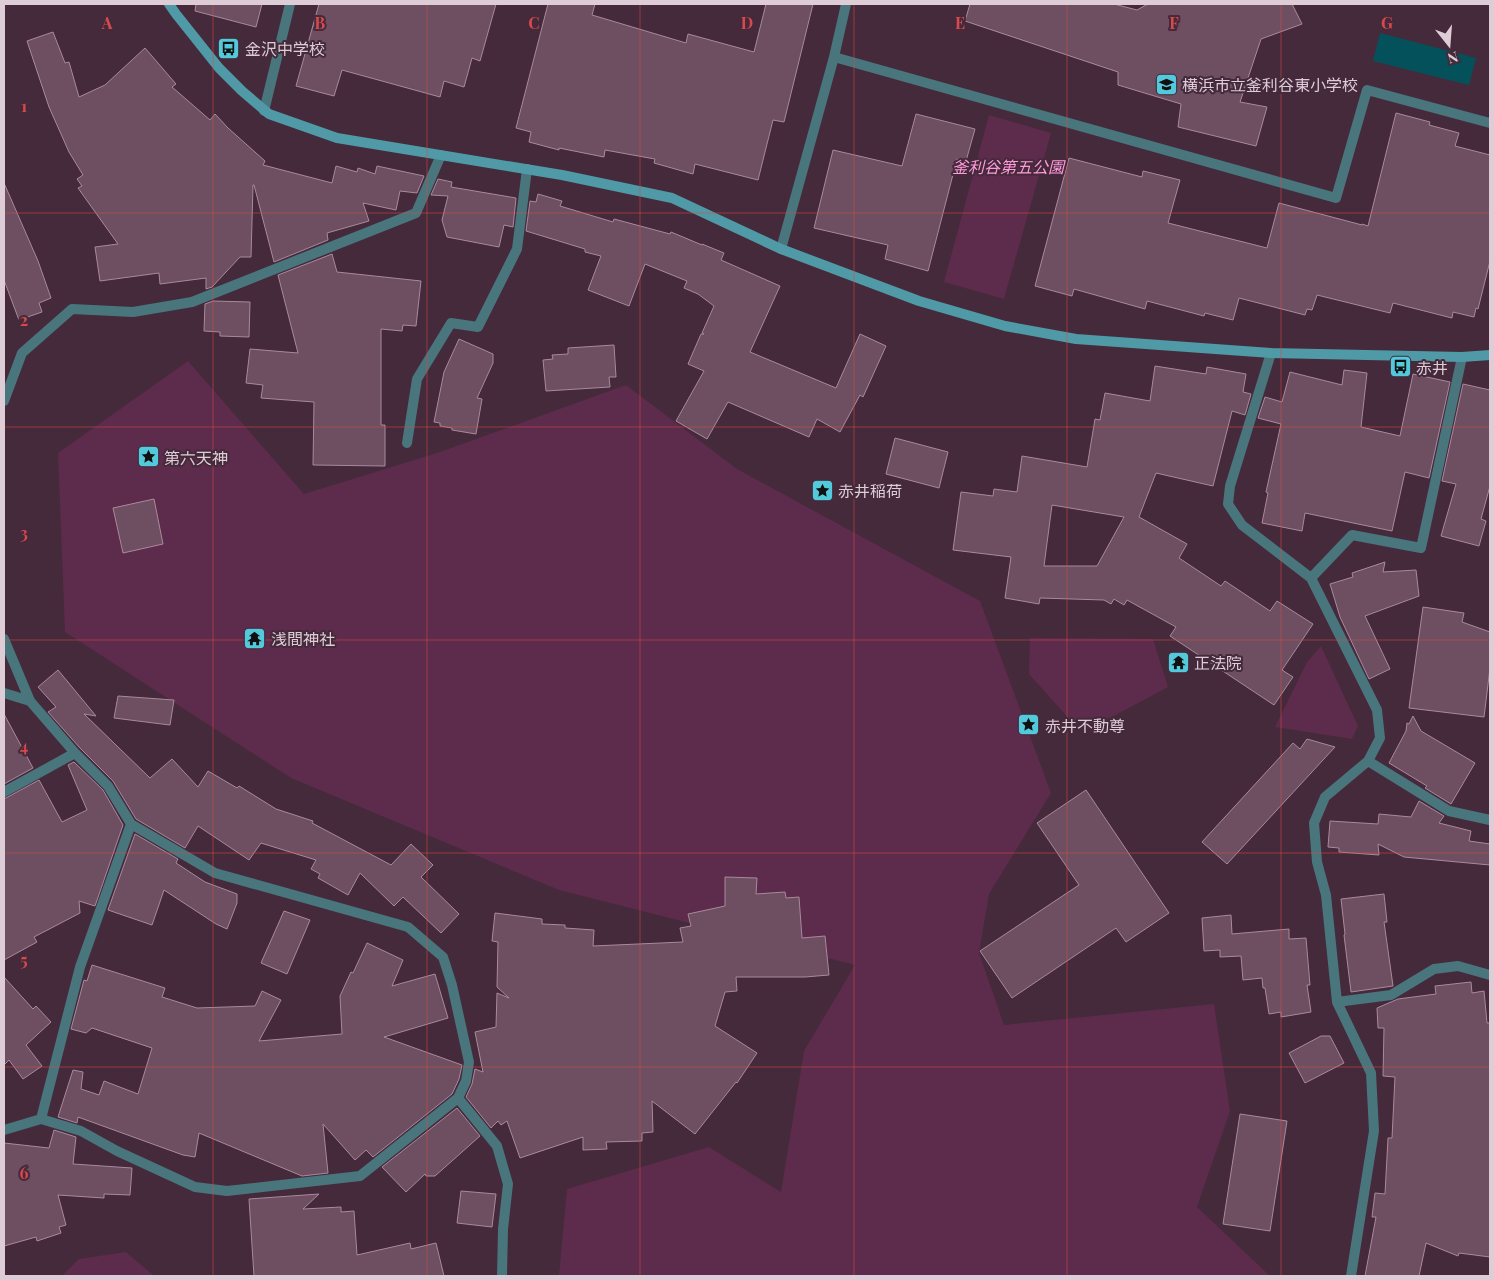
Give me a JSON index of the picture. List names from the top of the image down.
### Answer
{
  "parks": ["釜利谷第五公園"],
  "places": {
    "bus stop": ["金沢中学校", "赤井"],
    "school or university": ["横浜市立釜利谷東小学校"],
    "place": ["第六天神", "赤井稲荷", "赤井不動尊"],
    "temple": ["浅間神社", "正法院"]
  },
  "north": "bottom",
  "grid": {
    "columns": [
      "A",
      "B",
      "C",
      "D",
      "E",
      "F",
      "G"
    ],
    "rows": [
      "1",
      "2",
      "3",
      "4",
      "5",
      "6"
    ]
  }
}
